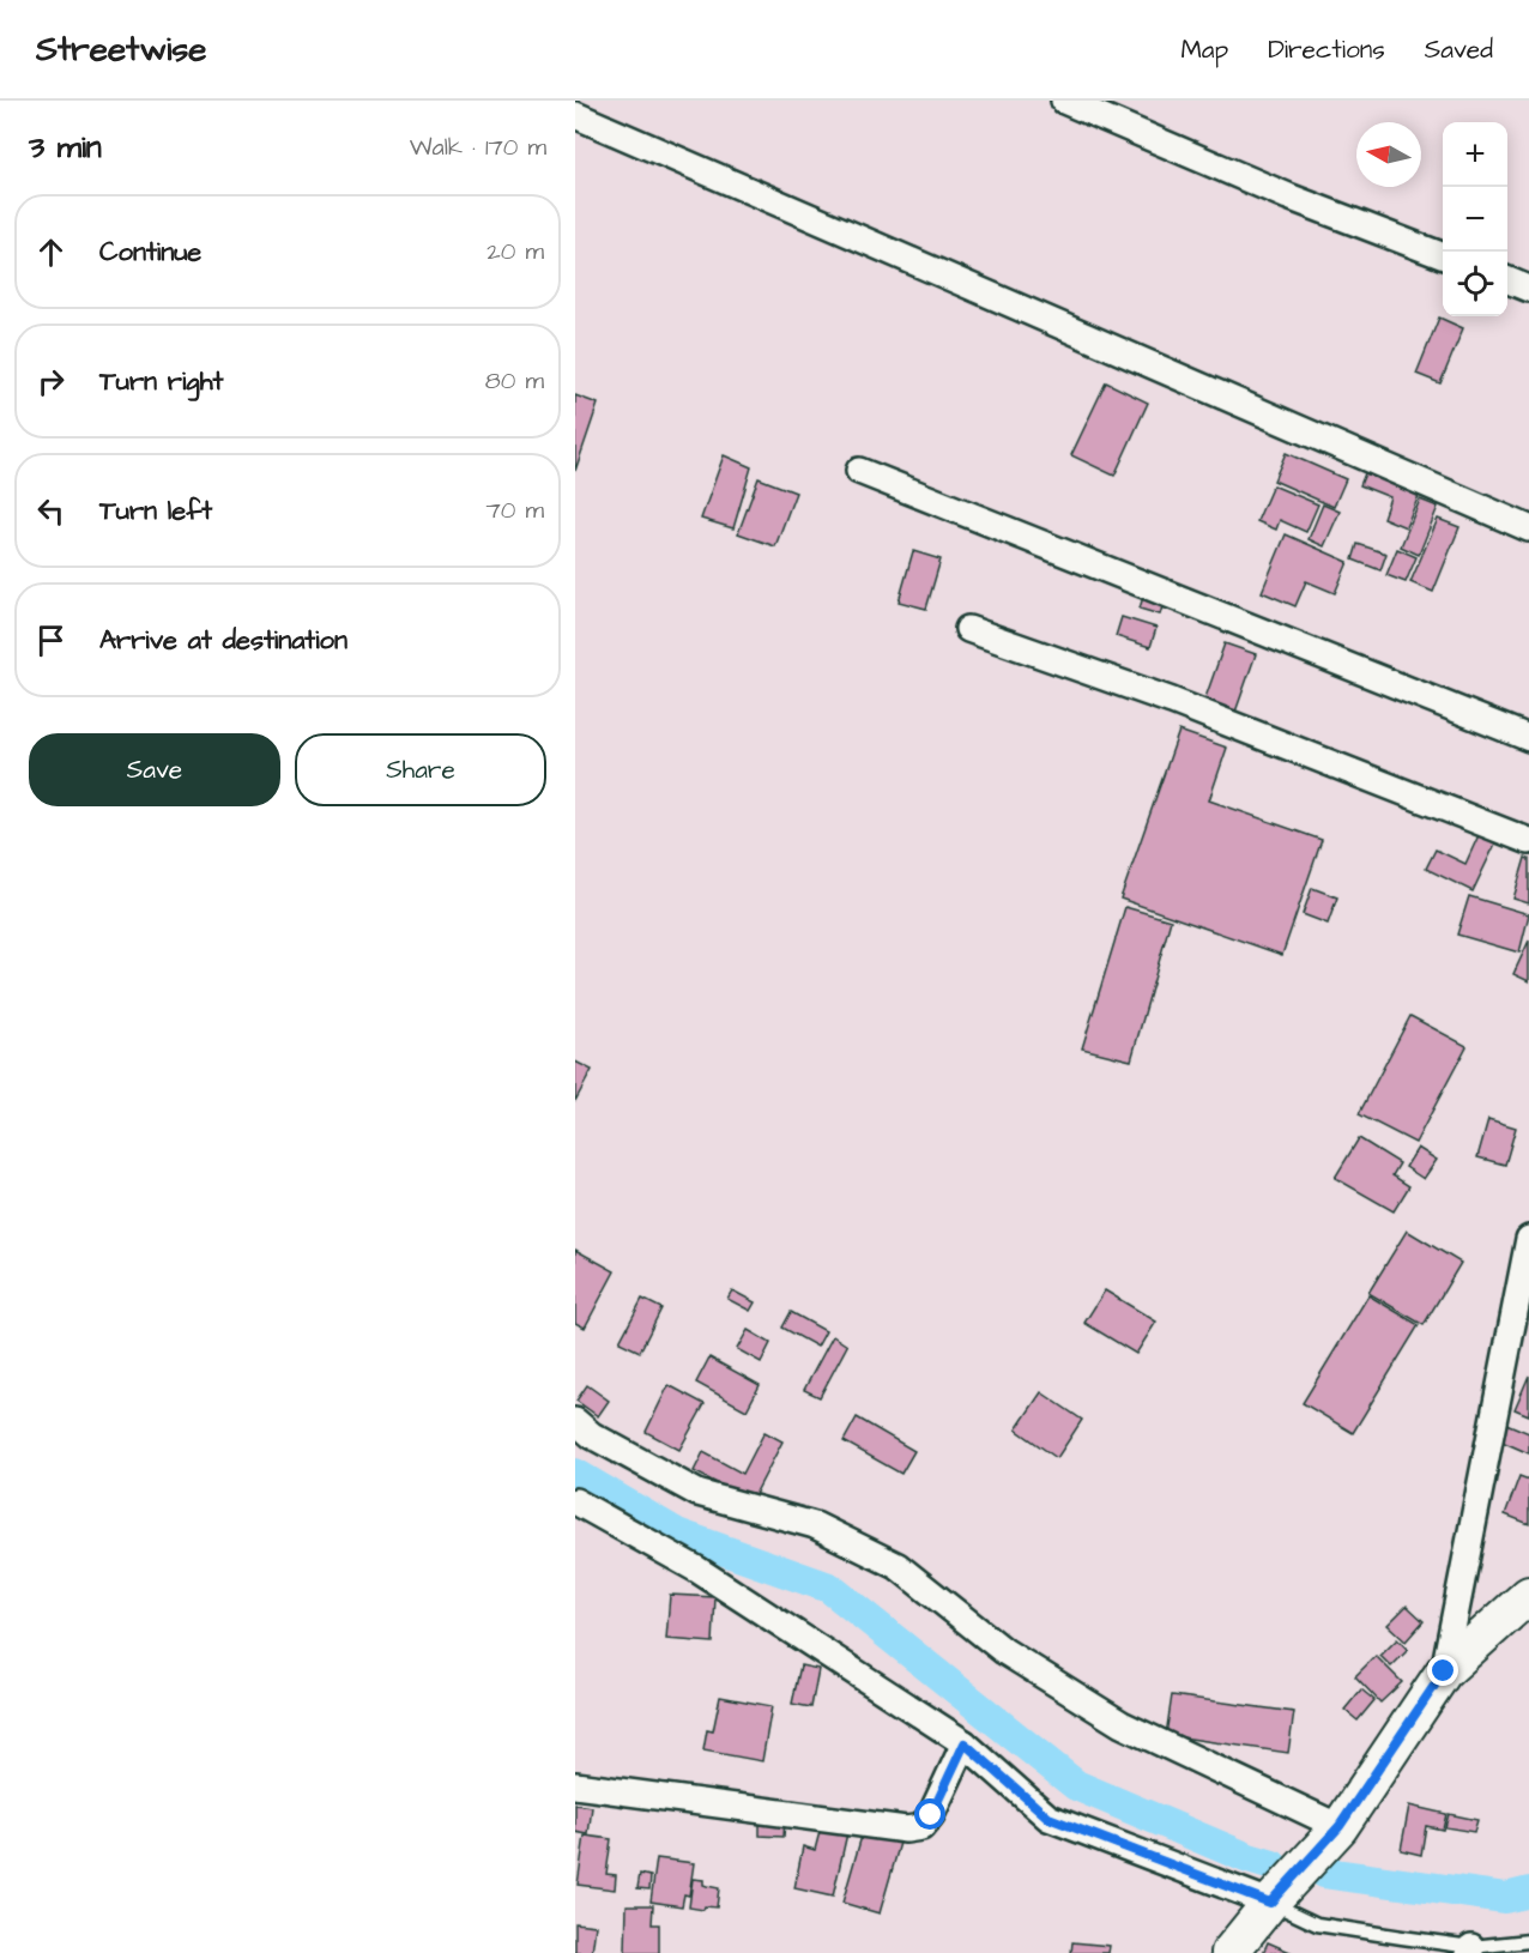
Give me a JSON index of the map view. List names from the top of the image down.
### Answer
{
  "north": "left",
  "page": {
    "header": "Streetwise",
    "nav": ["Map", "Directions", "Saved"],
    "heading": ["3 min", "Walk · 170 m"],
    "map_buttons": ["+", "−"],
    "list": [
      ["Continue", "20 m"],
      ["Turn right", "80 m"],
      ["Turn left", "70 m"],
      "Arrive at destination"
    ],
    "buttons": ["Save", "Share"]
  }
}
